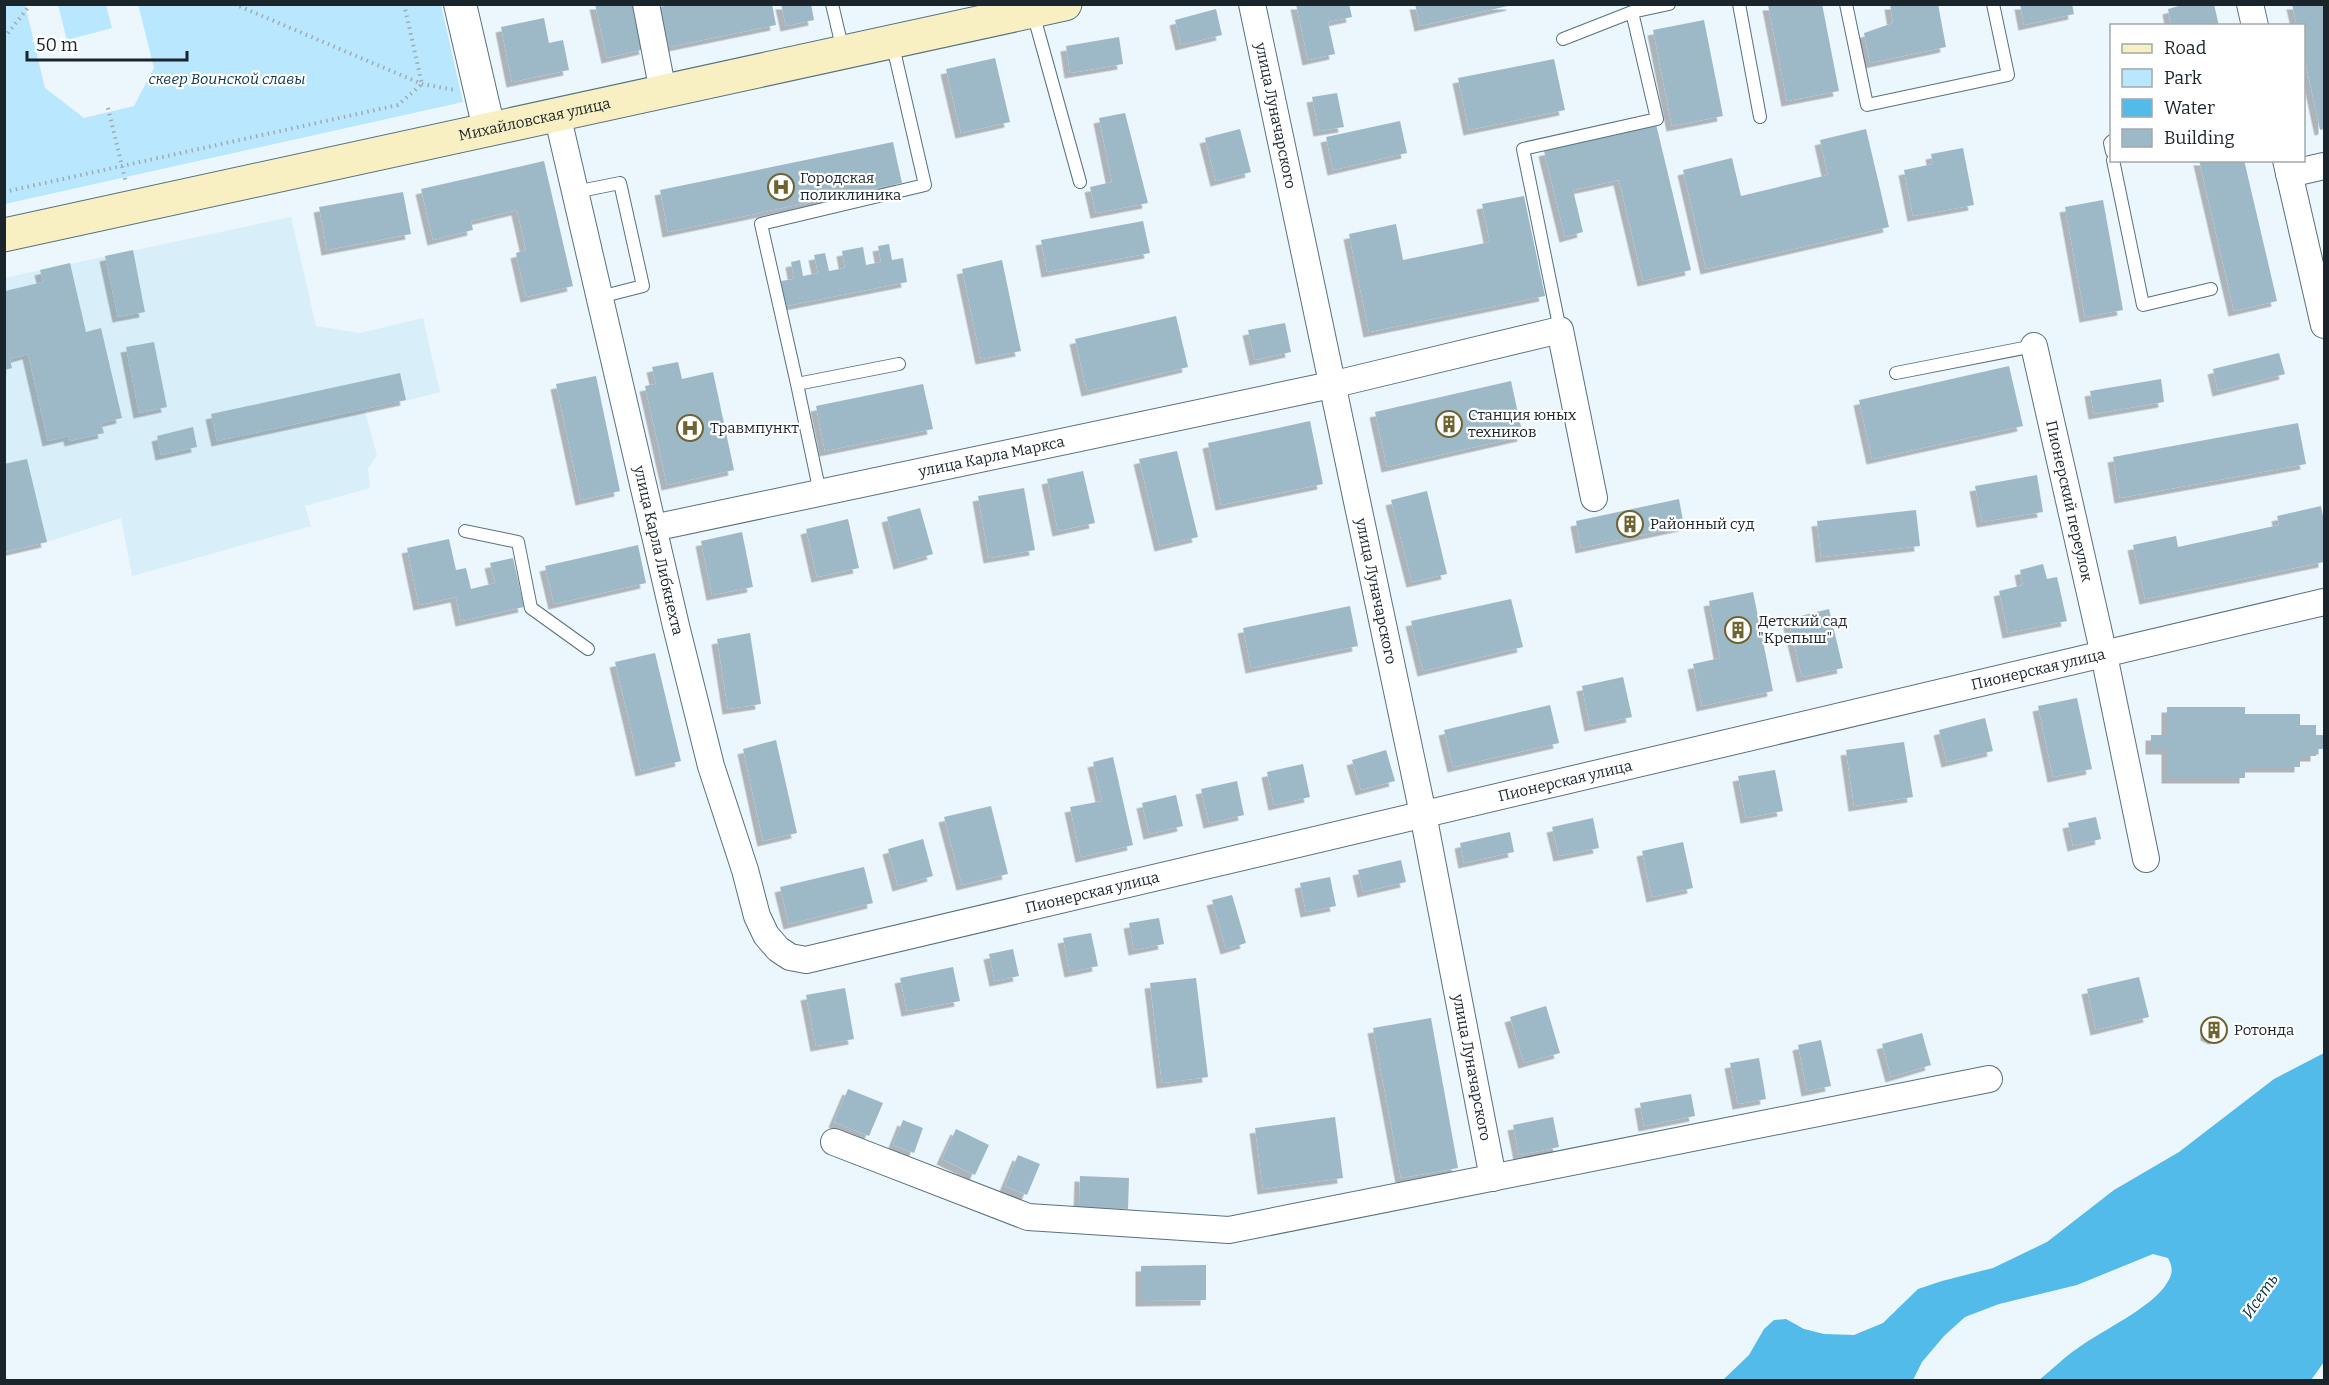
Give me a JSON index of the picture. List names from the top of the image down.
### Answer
{
  "streets": {
    "main road": ["Михайловская улица"],
    "street": [
      "улица Луначарского",
      "улица Карла Маркса",
      "Пионерский переулок",
      "улица Карла Либкнехта",
      "Пионерская улица"
    ]
  },
  "crossings": [
    ["улица Луначарского", "улица Карла Маркса"],
    ["улица Луначарского", "Пионерская улица"],
    ["Михайловская улица", "улица Карла Либкнехта"],
    ["улица Карла Маркса", "улица Карла Либкнехта"],
    ["Пионерский переулок", "Пионерская улица"],
    ["улица Карла Либкнехта", "Пионерская улица"]
  ],
  "water": ["Исеть"],
  "parks": ["сквер Воинской славы"],
  "places": {
    "hospital": ["Городская поликлиника", "Травмпункт"],
    "building": [
      "Станция юных техников",
      "Районный суд",
      "Детский сад \"Крепыш\"",
      "Ротонда"
    ]
  },
  "legend": [
    "Road",
    "Park",
    "Water",
    "Building"
  ],
  "scale_bar": "50 m"
}
